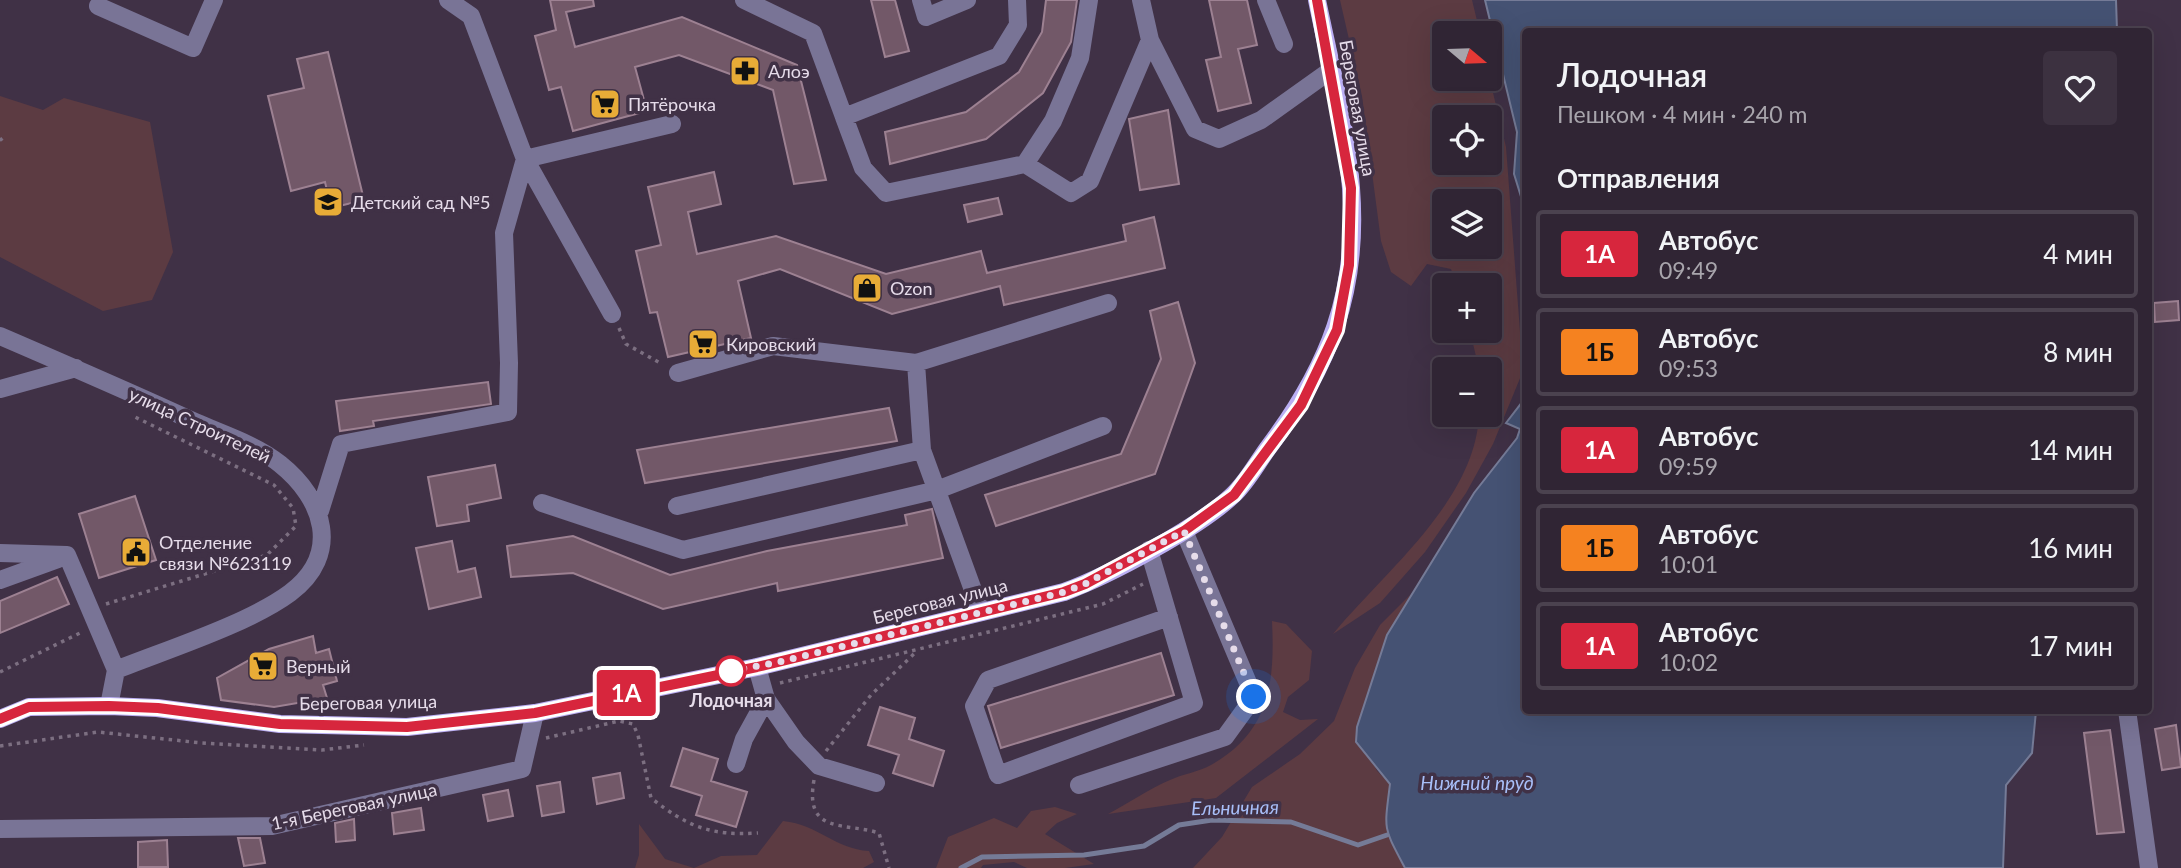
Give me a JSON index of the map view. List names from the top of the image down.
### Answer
{
  "streets": {
    "main road": ["Береговая улица"],
    "street": ["улица Строителей", "1-я Береговая улица"]
  },
  "crossings": [
    ["Береговая улица", "1-я Береговая улица"]
  ],
  "water": ["Нижний пруд", "Ельничная"],
  "places": {
    "pharmacy": ["Алоэ"],
    "supermarket": ["Пятёрочка", "Кировский", "Верный"],
    "school or university": ["Детский сад №5"],
    "shop": ["Ozon"],
    "public building": ["Отделение связи №623119"],
    "other": ["Лодочная"]
  },
  "lines": ["bus line 1А"],
  "north": "right",
  "page": {
    "on_map": "1А",
    "map_buttons": ["+", "−"],
    "heading": [
      ["Лодочная", "Пешком · 4 мин · 240 m"],
      "Отправления"
    ],
    "list": [
      {
        "mark": "1А",
        "name": "Автобус",
        "note": "09:49",
        "value": "4 мин"
      },
      {
        "mark": "1Б",
        "name": "Автобус",
        "note": "09:53",
        "value": "8 мин"
      },
      {
        "mark": "1А",
        "name": "Автобус",
        "note": "09:59",
        "value": "14 мин"
      },
      {
        "mark": "1Б",
        "name": "Автобус",
        "note": "10:01",
        "value": "16 мин"
      },
      {
        "mark": "1А",
        "name": "Автобус",
        "note": "10:02",
        "value": "17 мин"
      }
    ]
  }
}
